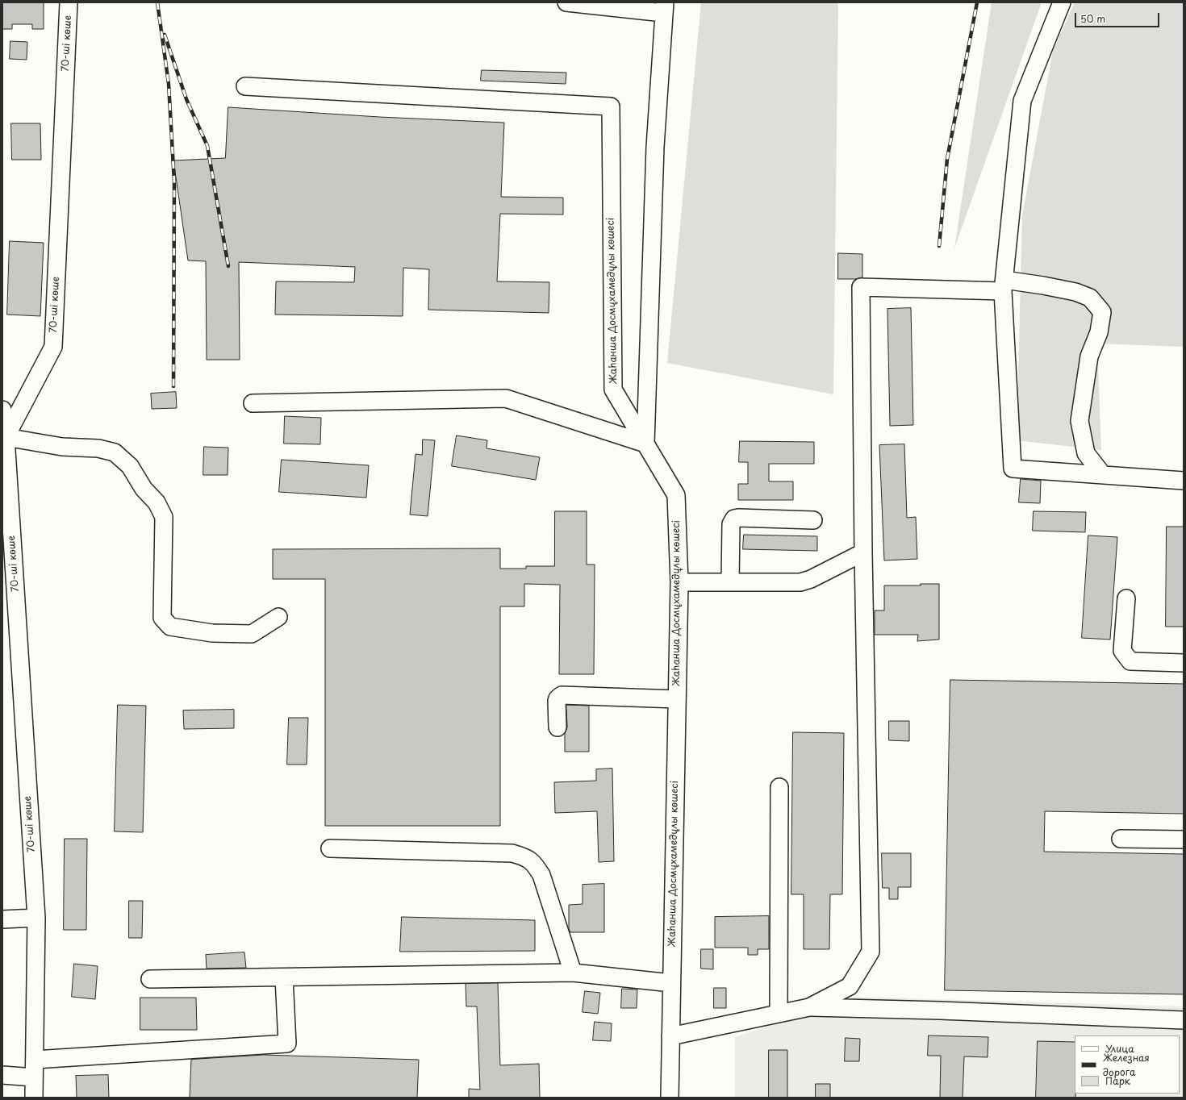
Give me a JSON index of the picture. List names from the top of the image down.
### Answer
{
  "streets": {
    "street": ["70-ші көше", "Жаһанша Досмұхамедұлы көшесі"]
  },
  "legend": ["Улица", "Железная дорога", "Парк"],
  "scale_bar": "50 m"
}
